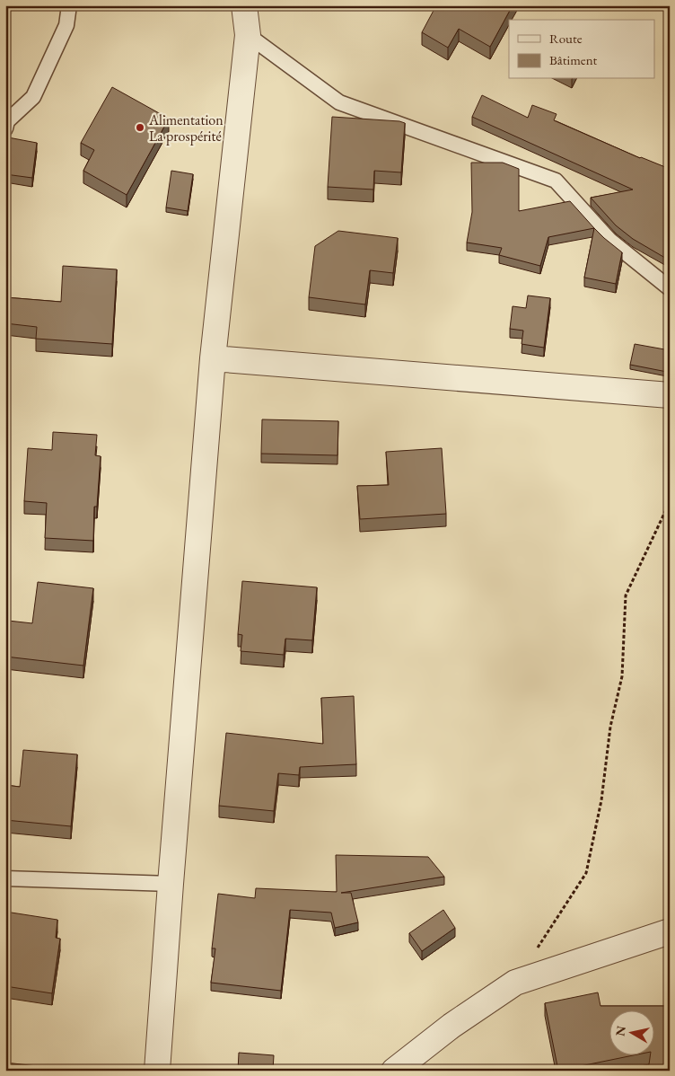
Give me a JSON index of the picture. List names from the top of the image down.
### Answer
{
  "places": ["Alimentation La prospérité"],
  "legend": ["Route", "Bâtiment"],
  "north": "left"
}
